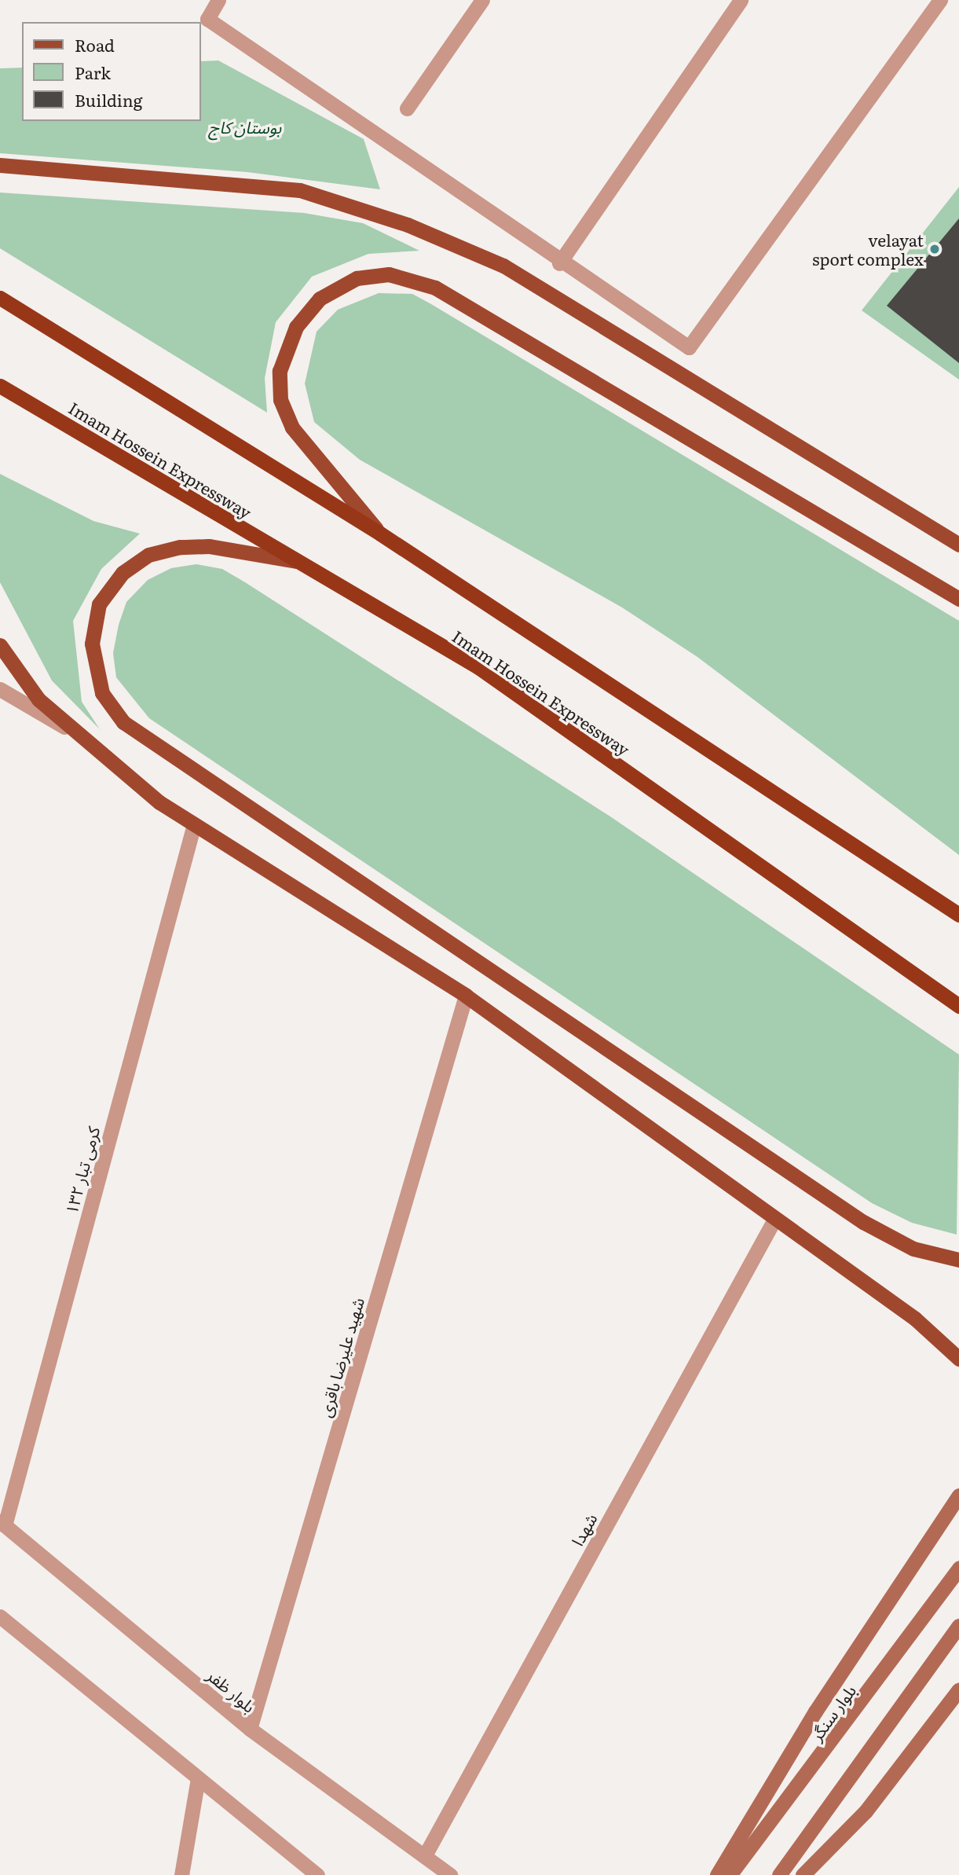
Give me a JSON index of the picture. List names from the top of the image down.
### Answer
{
  "streets": {
    "highway": ["Imam Hossein Expressway"],
    "main road": ["بلوار سنگر"],
    "street": [
      "کرمی تبار ۱۳۲",
      "شهید علیرضا باقری",
      "شهدا",
      "بلوار ظفر"
    ]
  },
  "crossings": [
    ["کرمی تبار ۱۳۲", "بلوار ظفر"],
    ["شهید علیرضا باقری", "بلوار ظفر"],
    ["شهدا", "بلوار ظفر"]
  ],
  "parks": ["بوستان کاج"],
  "places": ["velayat sport complex"],
  "legend": ["Road", "Park", "Building"]
}
